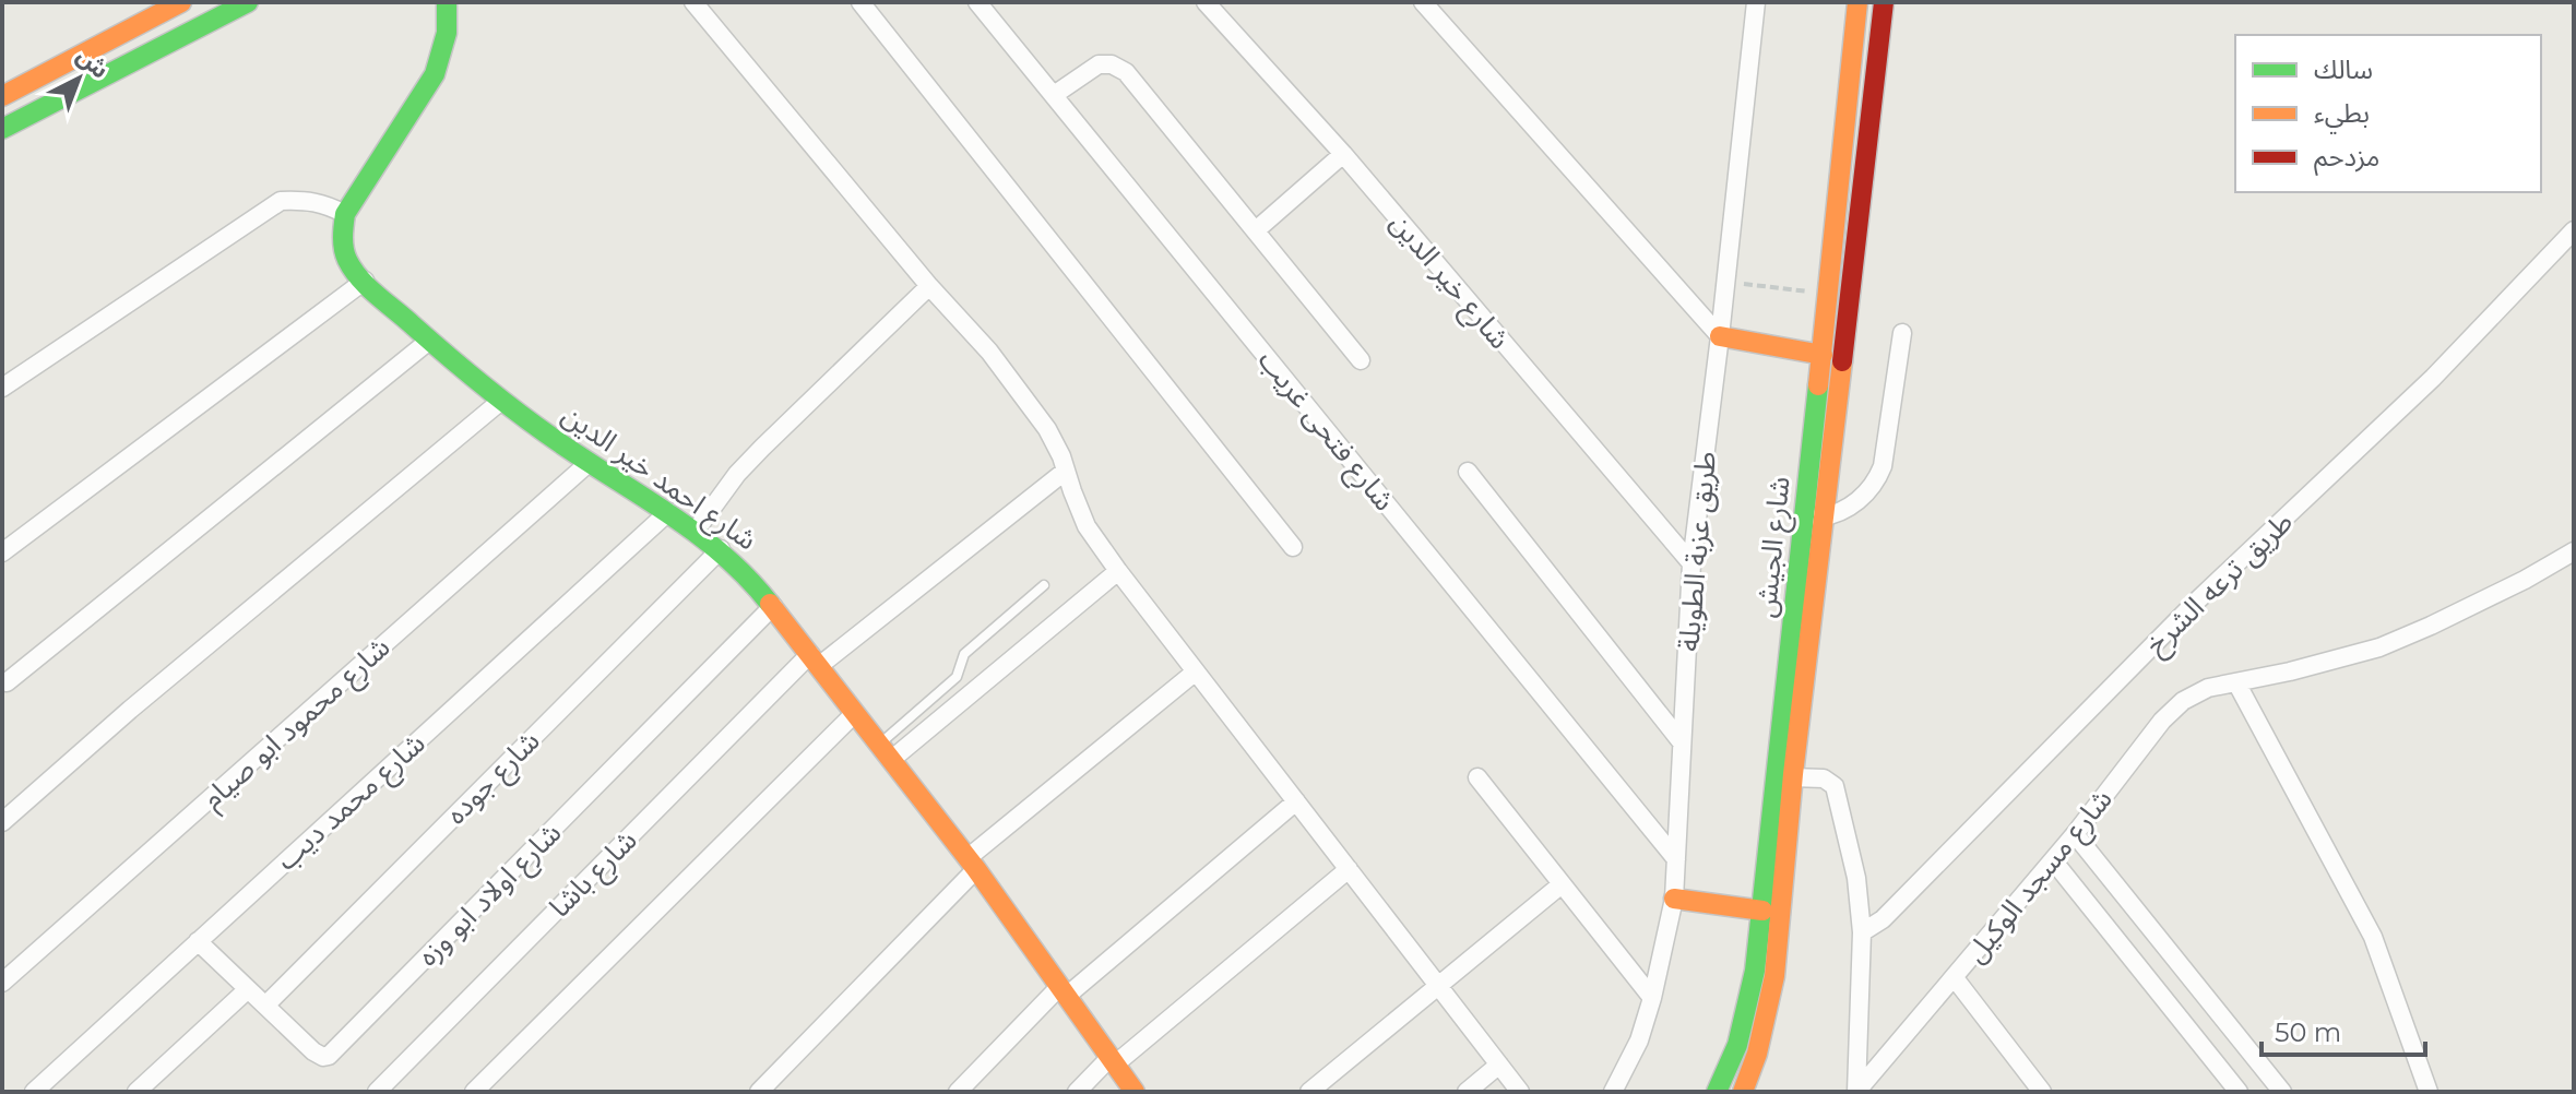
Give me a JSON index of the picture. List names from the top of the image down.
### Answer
{
  "streets": {
    "main road": ["شارع احمد خير الدين", "شارع الجيش"],
    "street": [
      "شارع خير الدين",
      "شارع فتحى غريب",
      "طريق عزبة الطويلة",
      "طريق ترعه الشرخ",
      "شارع محمود ابو صيام",
      "شارع جوده",
      "شارع محمد ديب",
      "شارع باشا",
      "شارع مسجد الوكيل",
      "شارع اولاد ابو وزه"
    ]
  },
  "crossings": [
    ["شارع خير الدين", "طريق عزبة الطويلة"],
    ["شارع فتحى غريب", "طريق عزبة الطويلة"],
    ["شارع احمد خير الدين", "شارع محمود ابو صيام"],
    ["شارع احمد خير الدين", "شارع جوده"],
    ["شارع احمد خير الدين", "شارع محمد ديب"],
    ["شارع احمد خير الدين", "شارع باشا"],
    ["شارع احمد خير الدين", "شارع اولاد ابو وزه"],
    ["شارع جوده", "شارع اولاد ابو وزه"],
    ["شارع محمد ديب", "شارع اولاد ابو وزه"]
  ],
  "legend": ["سالك", "بطيء", "مزدحم"],
  "scale_bar": "50 m",
  "north": "top right"
}
